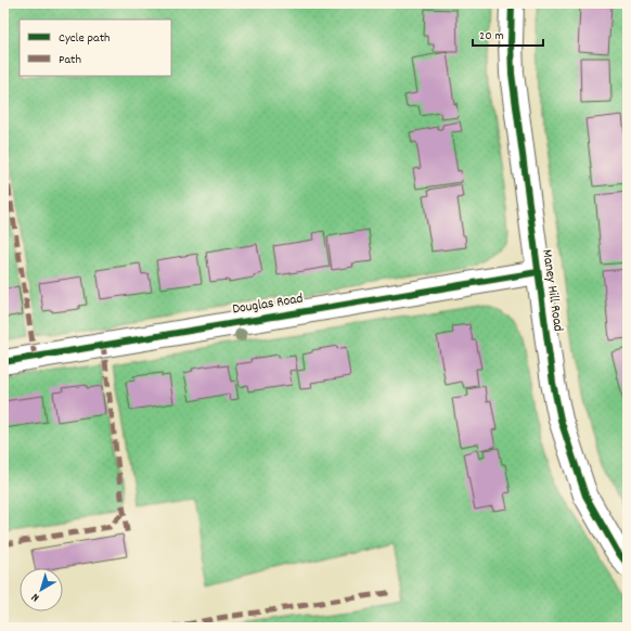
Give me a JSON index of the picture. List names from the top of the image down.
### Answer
{
  "streets": {
    "street": ["Maney Hill Road", "Douglas Road"]
  },
  "crossings": [
    ["Maney Hill Road", "Douglas Road"]
  ],
  "legend": ["Cycle path", "Path"],
  "scale_bar": "20 m",
  "north": "bottom left"
}
